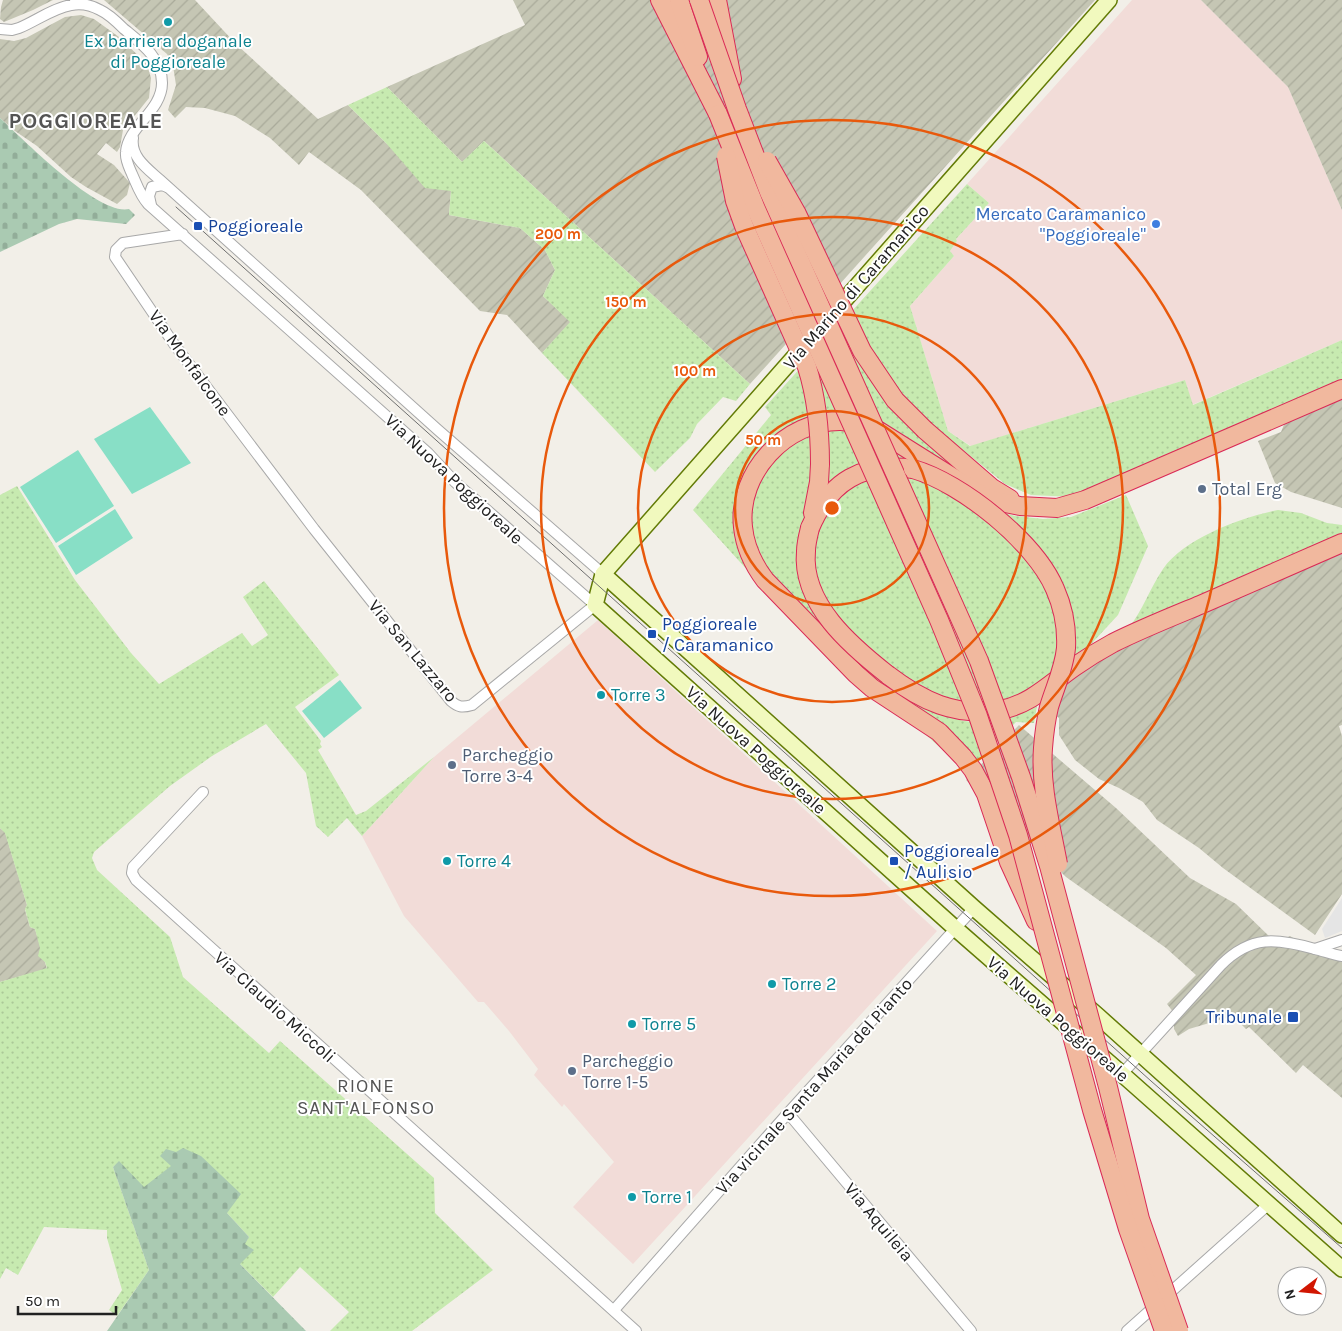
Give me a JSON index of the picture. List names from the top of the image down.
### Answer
{
  "streets": {
    "main road": ["Via Marino di Caramanico", "Via Nuova Poggioreale"],
    "street": [
      "Via Monfalcone",
      "Via San Lazzaro",
      "Via Claudio Miccoli",
      "Via vicinale Santa Maria del Pianto",
      "Via Aquileia"
    ]
  },
  "crossings": [
    ["Via Marino di Caramanico", "Via Nuova Poggioreale"],
    ["Via Monfalcone", "Via Nuova Poggioreale"],
    ["Via Monfalcone", "Via San Lazzaro"],
    ["Via Nuova Poggioreale", "Via San Lazzaro"],
    ["Via Nuova Poggioreale", "Via vicinale Santa Maria del Pianto"],
    ["Via Claudio Miccoli", "Via vicinale Santa Maria del Pianto"],
    ["Via vicinale Santa Maria del Pianto", "Via Aquileia"]
  ],
  "districts": ["POGGIOREALE", "RIONE SANT'ALFONSO"],
  "places": {
    "other": [
      "Ex barriera doganale di Poggioreale",
      "Mercato Caramanico \"Poggioreale\"",
      "Total Erg",
      "Torre 3",
      "Parcheggio Torre 3-4",
      "Torre 4",
      "Torre 2",
      "Torre 5",
      "Parcheggio Torre 1-5",
      "Torre 1"
    ],
    "transit": [
      "Poggioreale",
      "Poggioreale / Caramanico",
      "Poggioreale / Aulisio",
      "Tribunale"
    ]
  },
  "scale_bar": "50 m",
  "north": "left",
  "rings": [
    "200 m",
    "150 m",
    "100 m",
    "50 m"
  ]
}
